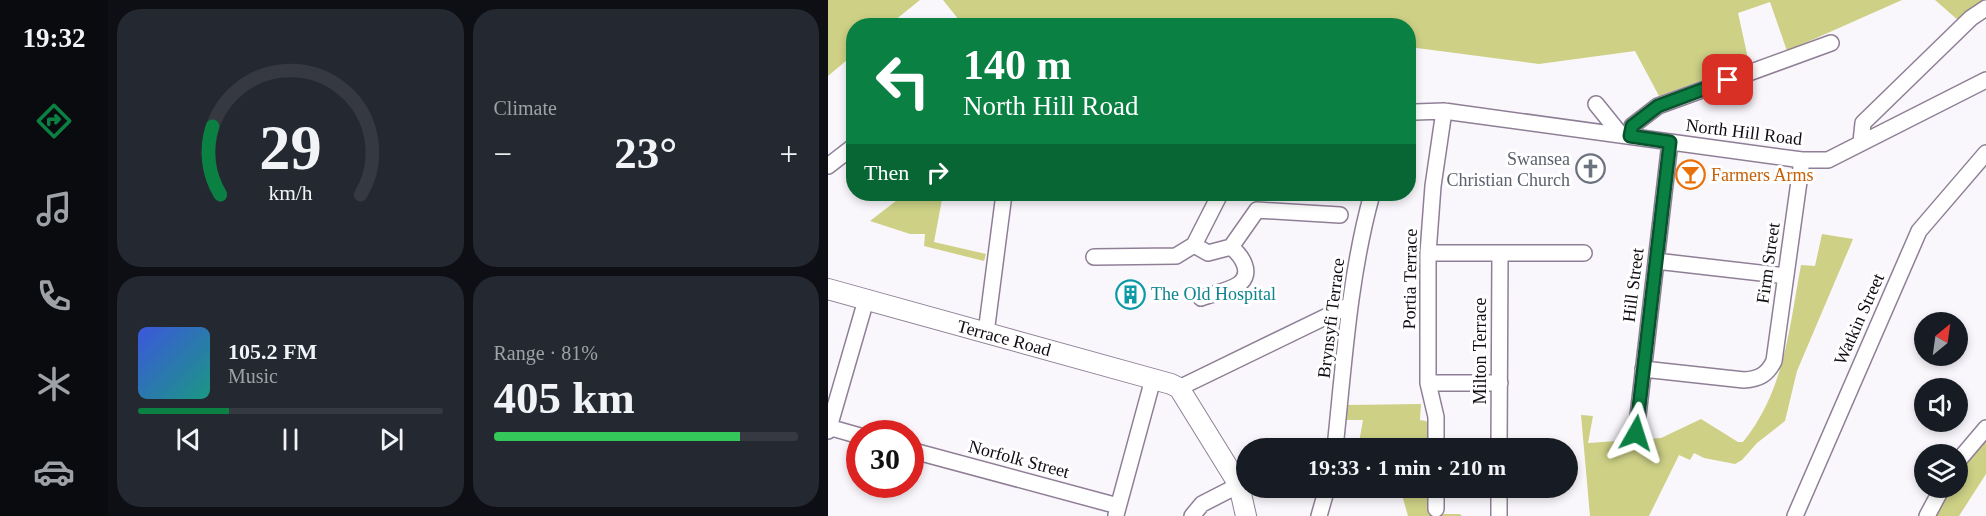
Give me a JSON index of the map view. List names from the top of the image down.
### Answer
{
  "streets": {
    "street": [
      "North Hill Road",
      "Firm Street",
      "Portia Terrace",
      "Hill Street",
      "Brynsyfi Terrace",
      "Watkin Street",
      "Terrace Road",
      "Milton Terrace",
      "Norfolk Street"
    ]
  },
  "crossings": [
    ["North Hill Road", "Firm Street"],
    ["North Hill Road", "Portia Terrace"],
    ["North Hill Road", "Hill Street"],
    ["Firm Street", "Hill Street"]
  ],
  "places": {
    "church": ["Swansea Christian Church"],
    "bar": ["Farmers Arms"],
    "building": ["The Old Hospital"]
  },
  "north": "top right",
  "page": {
    "tabs": "19:32",
    "tile": [
      "Climate",
      ["Range · 81%", "405 km"]
    ],
    "turn": ["140 m", "North Hill Road"],
    "heat": ["−", "23°", "+"],
    "then": "Then",
    "song": ["105.2 FM", "Music"],
    "limit": "30",
    "trip": "19:33 · 1 min · 210 m",
    "gauge": ["29", "km/h"]
  }
}
